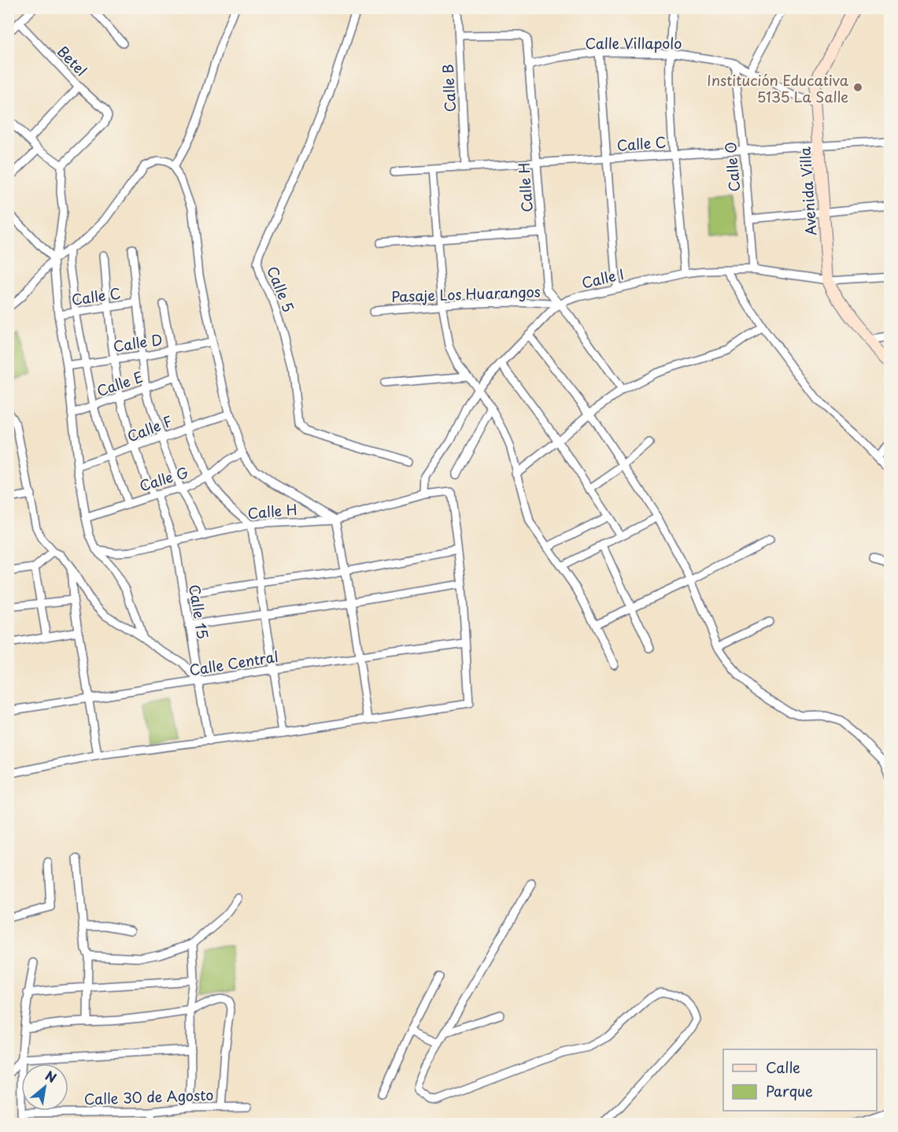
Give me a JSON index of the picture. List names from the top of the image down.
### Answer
{
  "streets": {
    "street": [
      "Calle Villapolo",
      "Betel",
      "Calle B",
      "Calle C",
      "Calle O",
      "Calle H",
      "Avenida Villa",
      "Calle I",
      "Calle 5",
      "Pasaje Los Huarangos",
      "Calle D",
      "Calle E",
      "Calle F",
      "Calle G",
      "Calle 15",
      "Calle Central",
      "Calle 30 de Agosto"
    ]
  },
  "crossings": [
    ["Calle Villapolo", "Calle O"],
    ["Calle Villapolo", "Calle H"],
    ["Calle Villapolo", "Avenida Villa"],
    ["Calle B", "Calle C"],
    ["Calle B", "Calle H"],
    ["Calle C", "Calle O"],
    ["Calle C", "Calle H"],
    ["Calle C", "Avenida Villa"],
    ["Calle C", "Calle 15"],
    ["Calle O", "Calle I"],
    ["Calle H", "Calle I"],
    ["Calle H", "Pasaje Los Huarangos"],
    ["Calle H", "Calle 15"],
    ["Avenida Villa", "Calle I"],
    ["Calle I", "Pasaje Los Huarangos"],
    ["Calle D", "Calle 15"],
    ["Calle E", "Calle 15"],
    ["Calle F", "Calle 15"],
    ["Calle G", "Calle 15"],
    ["Calle 15", "Calle Central"]
  ],
  "places": ["Institución Educativa 5135 La Salle"],
  "legend": ["Calle", "Parque"],
  "north": "top right"
}
